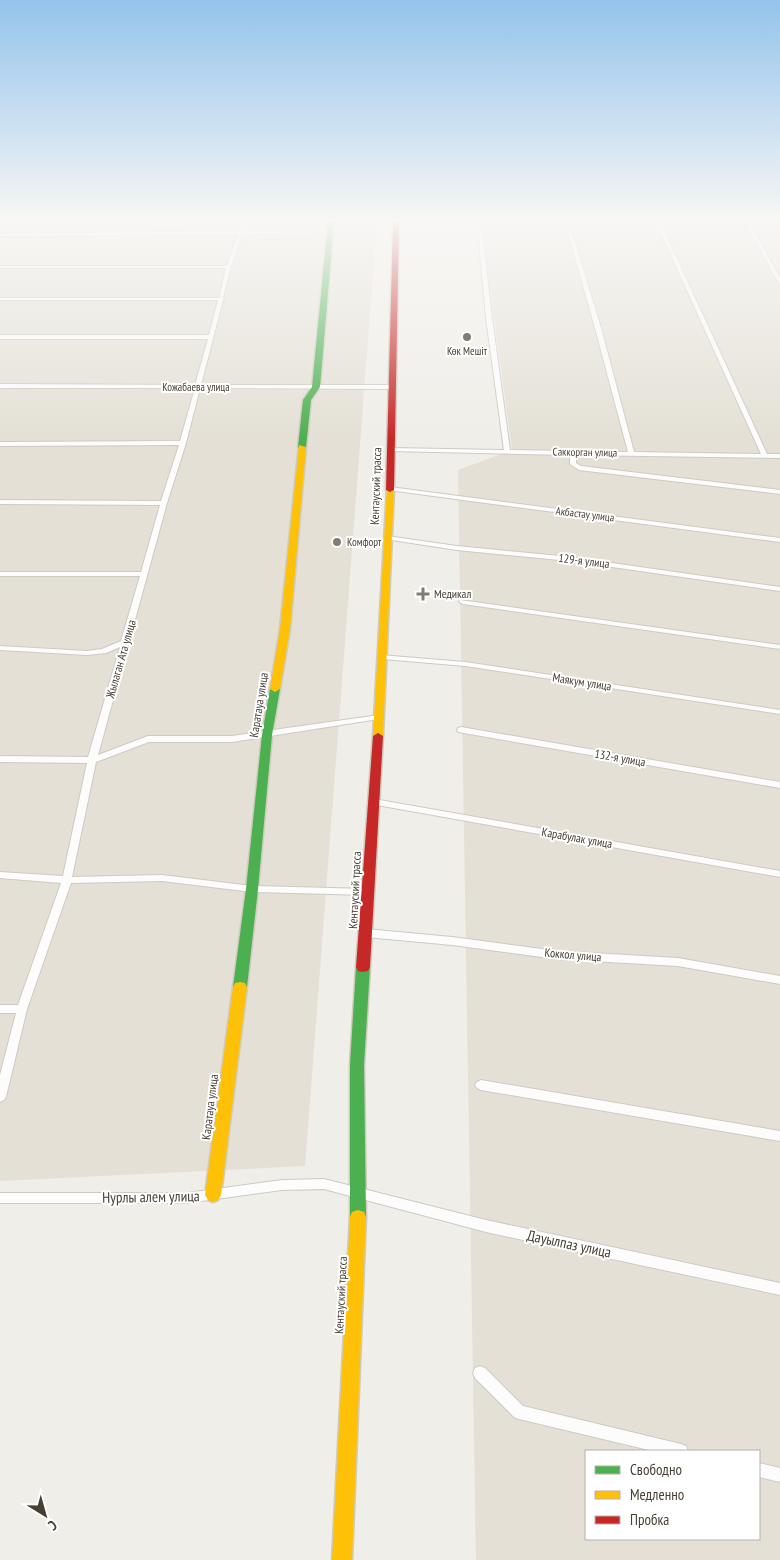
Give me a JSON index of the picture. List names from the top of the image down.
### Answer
{
  "streets": {
    "main road": ["Кентауский трасса", "Каратауа улица"],
    "street": [
      "Кожабаева улица",
      "Саккорган улица",
      "Акбастау улица",
      "129-я улица",
      "Жылаган Ата улица",
      "Маякум улица",
      "132-я улица",
      "Карабулак улица",
      "Коккол улица",
      "Нурлы алем улица",
      "Дауылпаз улица"
    ]
  },
  "crossings": [
    ["Кожабаева улица", "Кентауский трасса"],
    ["Кожабаева улица", "Жылаган Ата улица"],
    ["Кожабаева улица", "Каратауа улица"],
    ["Саккорган улица", "Кентауский трасса"],
    ["Кентауский трасса", "Акбастау улица"],
    ["Кентауский трасса", "129-я улица"],
    ["Кентауский трасса", "Маякум улица"],
    ["Кентауский трасса", "Карабулак улица"],
    ["Кентауский трасса", "Коккол улица"],
    ["Кентауский трасса", "Нурлы алем улица"],
    ["Кентауский трасса", "Дауылпаз улица"],
    ["Каратауа улица", "Нурлы алем улица"],
    ["Нурлы алем улица", "Дауылпаз улица"]
  ],
  "places": {
    "other": ["Көк Мешіт", "Комфорт"],
    "health": ["Медикал"]
  },
  "legend": ["Свободно", "Медленно", "Пробка"],
  "north": "bottom right"
}
